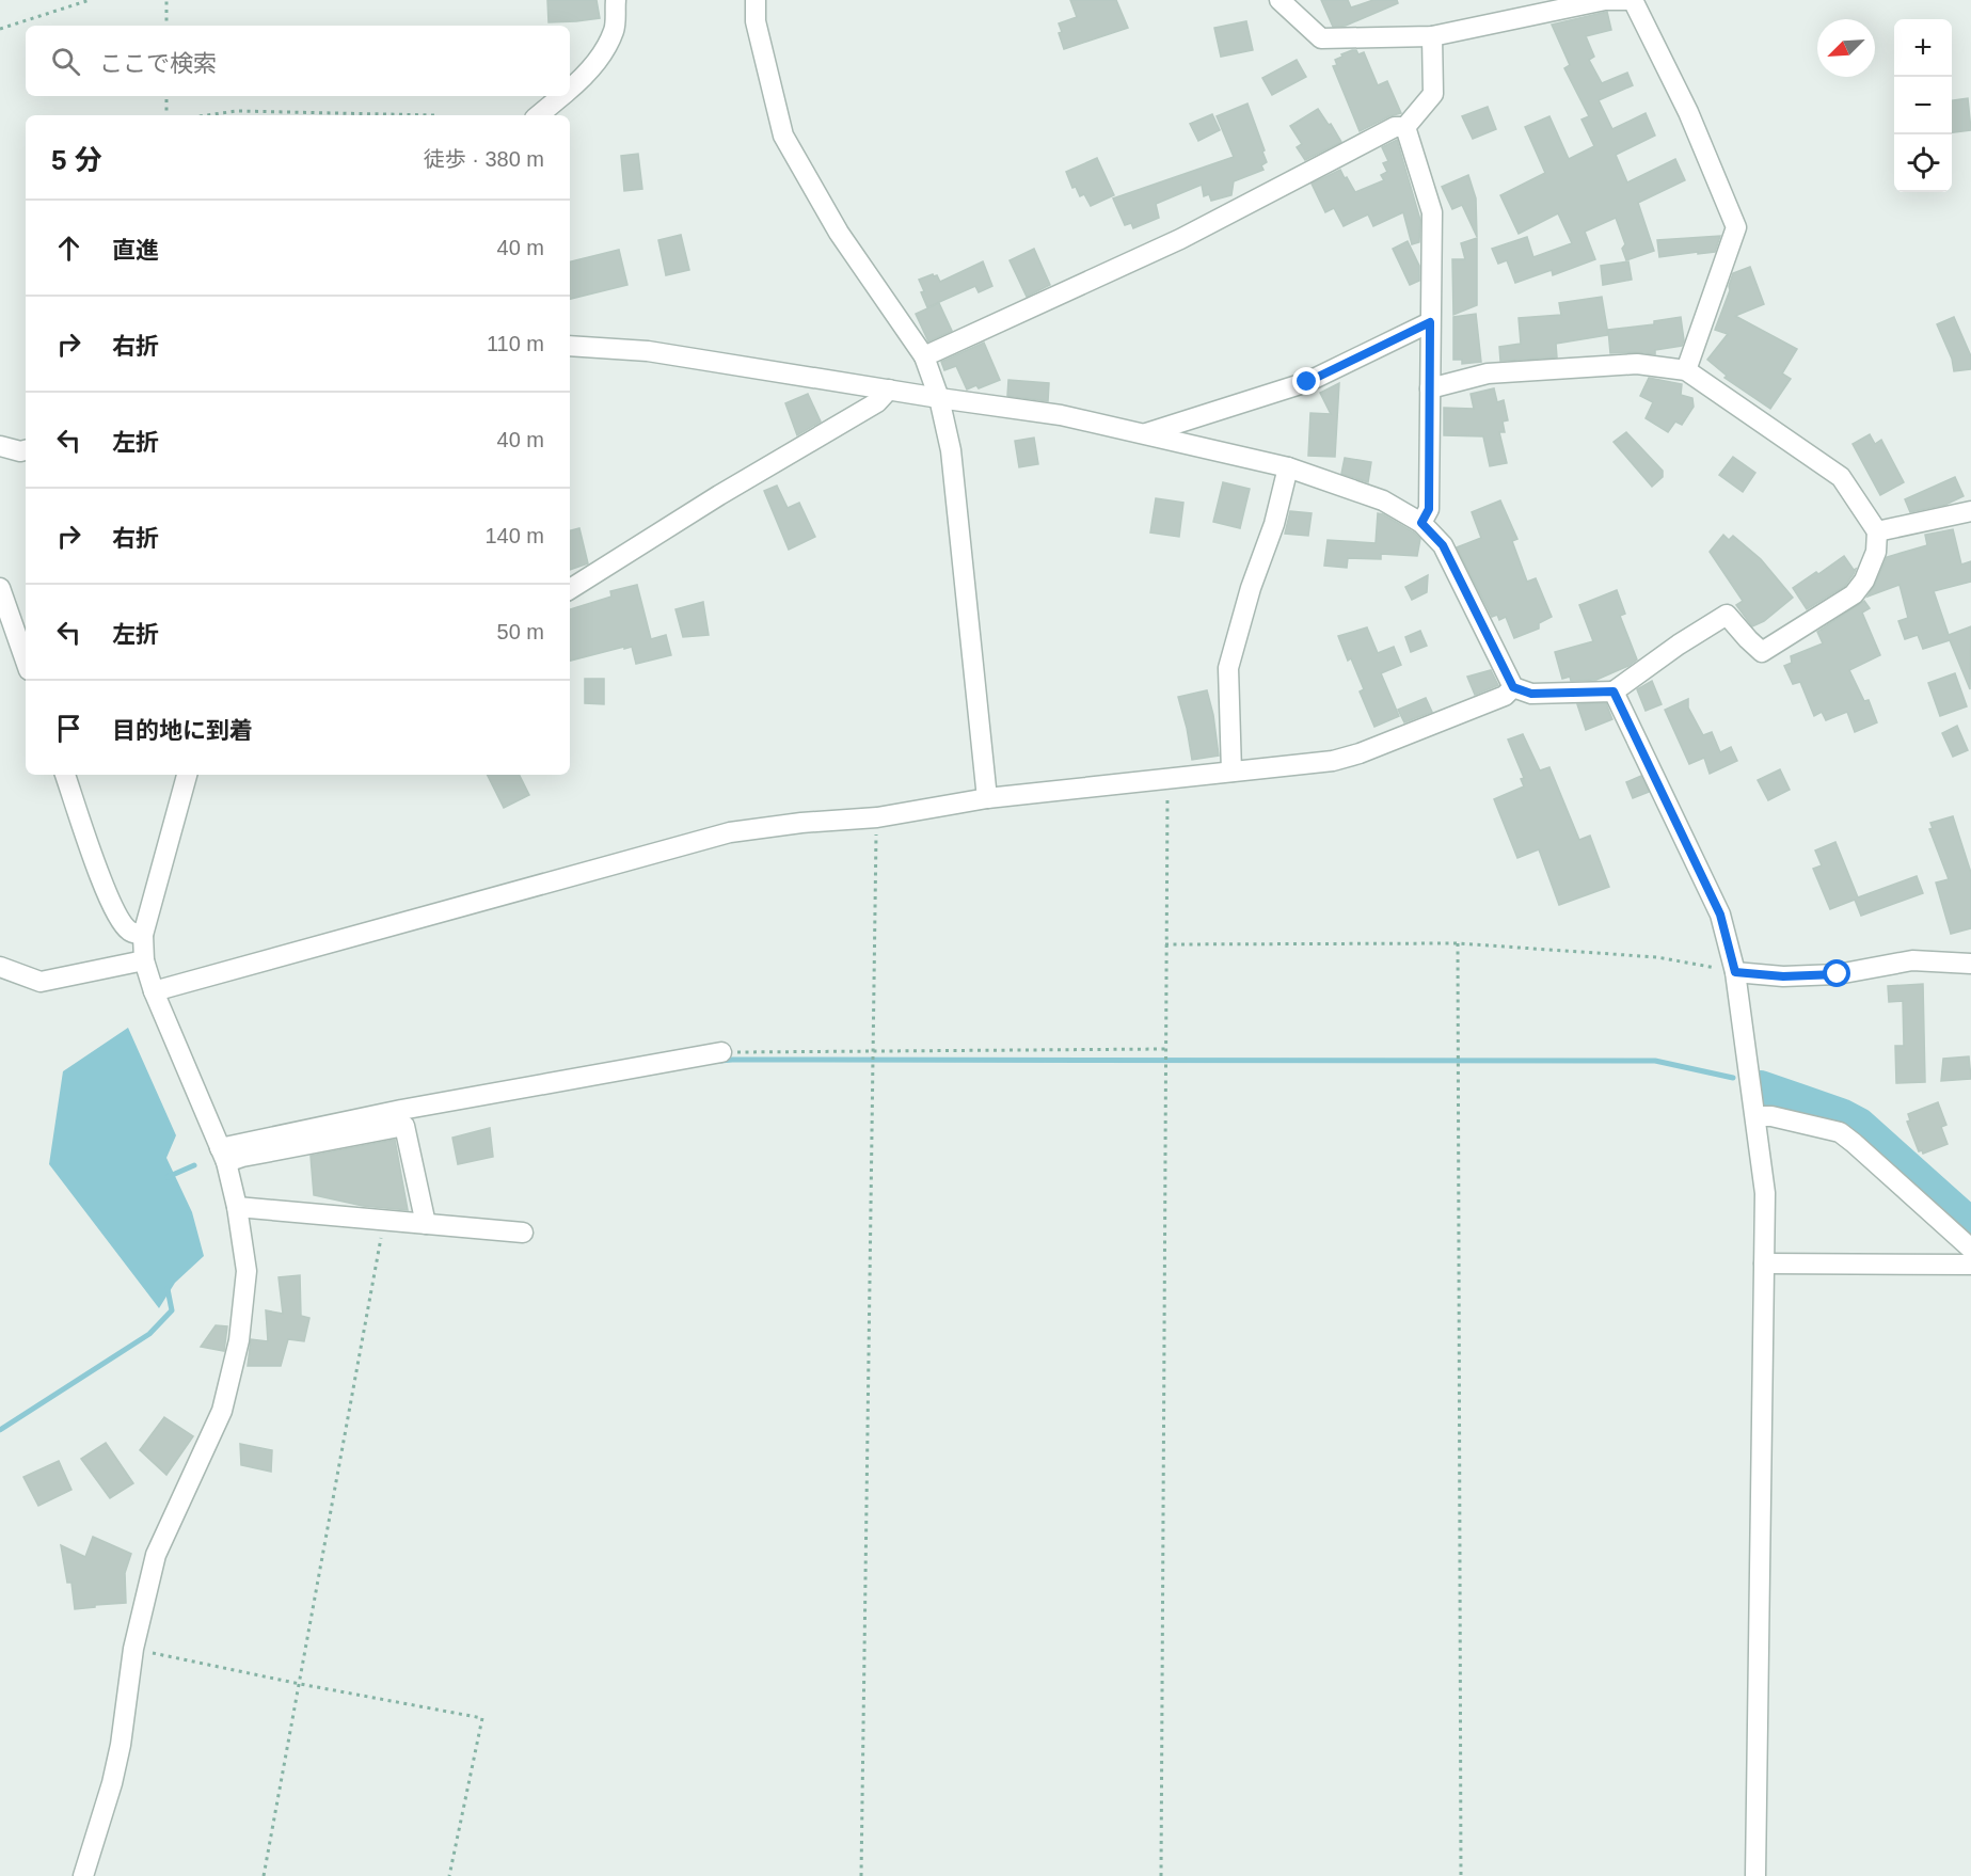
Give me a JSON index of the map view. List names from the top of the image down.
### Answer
{
  "north": "bottom left",
  "page": {
    "map_buttons": ["+", "−"],
    "search": "ここで検索",
    "heading": ["5 分", "徒歩 · 380 m"],
    "list": [
      ["直進", "40 m"],
      ["右折", "110 m"],
      ["左折", "40 m"],
      ["右折", "140 m"],
      ["左折", "50 m"],
      "目的地に到着"
    ]
  }
}
